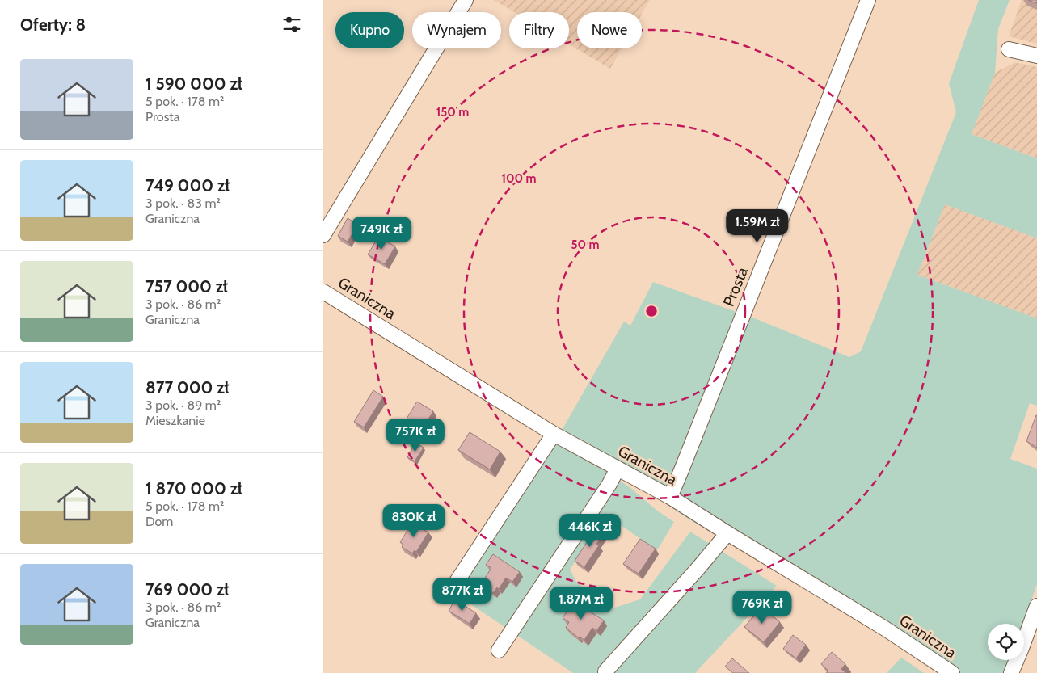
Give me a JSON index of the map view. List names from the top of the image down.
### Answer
{
  "streets": {
    "street": ["Prosta", "Graniczna"]
  },
  "crossings": [
    ["Prosta", "Graniczna"]
  ],
  "page": {
    "heading": "Oferty: 8",
    "chip": [
      "Kupno",
      "Wynajem",
      "Filtry",
      "Nowe"
    ],
    "list": [
      {
        "name": "1 590 000 zł",
        "note": "5 pok. · 178 m² · Prosta"
      },
      {
        "name": "749 000 zł",
        "note": "3 pok. · 83 m² · Graniczna"
      },
      {
        "name": "757 000 zł",
        "note": "3 pok. · 86 m² · Graniczna"
      },
      {
        "name": "877 000 zł",
        "note": "3 pok. · 89 m² · Mieszkanie"
      },
      {
        "name": "1 870 000 zł",
        "note": "5 pok. · 178 m² · Dom"
      },
      {
        "name": "769 000 zł",
        "note": "3 pok. · 86 m² · Graniczna"
      }
    ],
    "price": [
      "1.59M zł",
      "749K zł",
      "757K zł",
      "830K zł",
      "446K zł",
      "877K zł",
      "1.87M zł",
      "769K zł"
    ]
  },
  "rings": ["150 m", "100 m", "50 m"]
}
